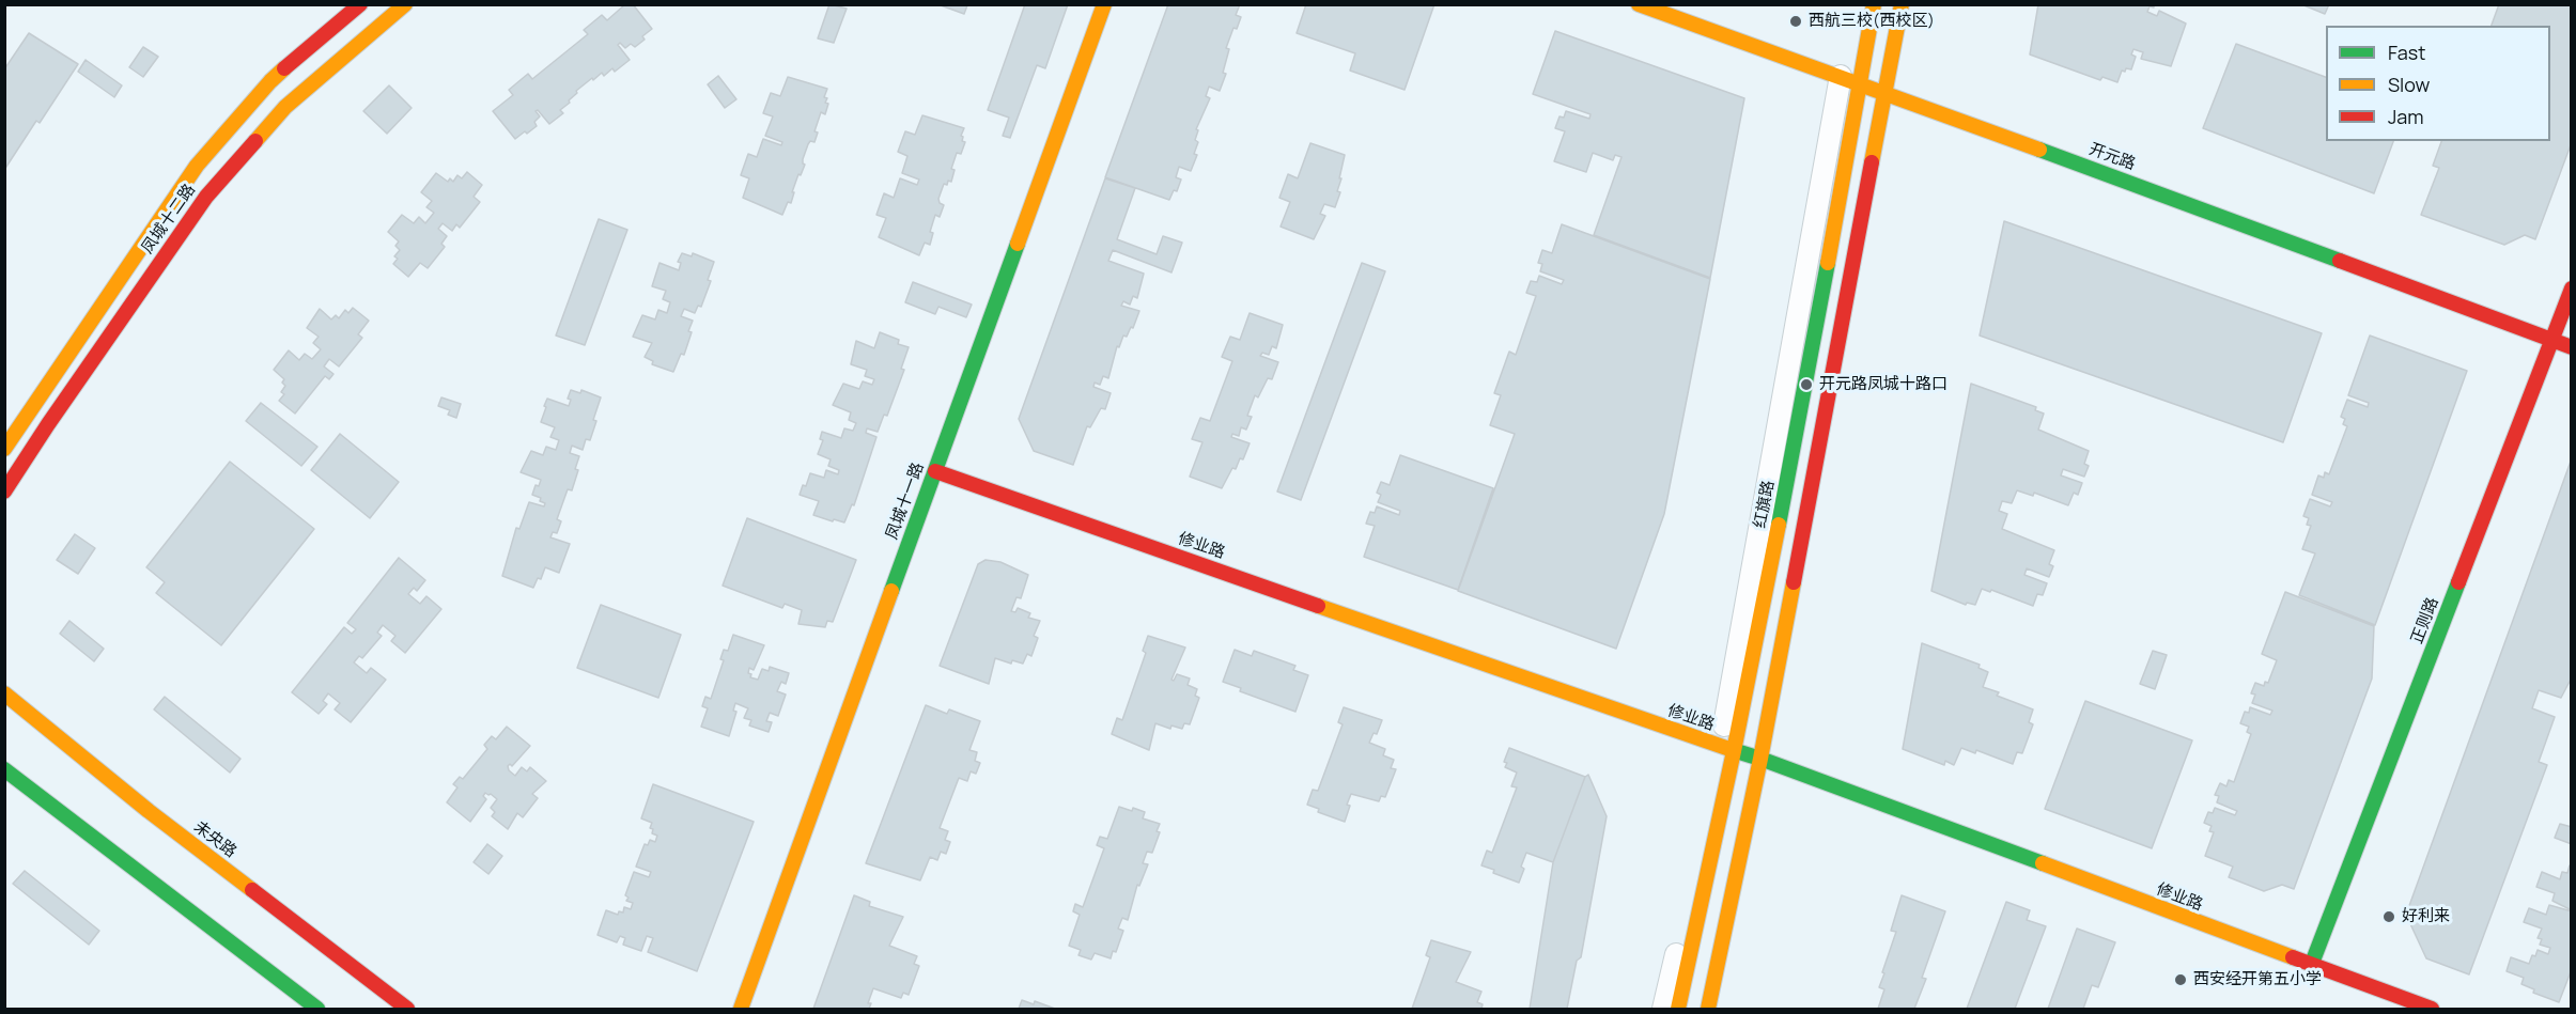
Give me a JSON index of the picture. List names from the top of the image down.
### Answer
{
  "streets": {
    "street": [
      "开元路",
      "凤城十二路",
      "凤城十一路",
      "修业路",
      "正则路",
      "未央路"
    ]
  },
  "crossings": [
    ["开元路", "正则路"],
    ["凤城十一路", "修业路"],
    ["修业路", "正则路"]
  ],
  "places": [
    "西航三校(西校区)",
    "开元路凤城十路口",
    "好利来",
    "西安经开第五小学"
  ],
  "legend": ["Fast", "Slow", "Jam"]
}
